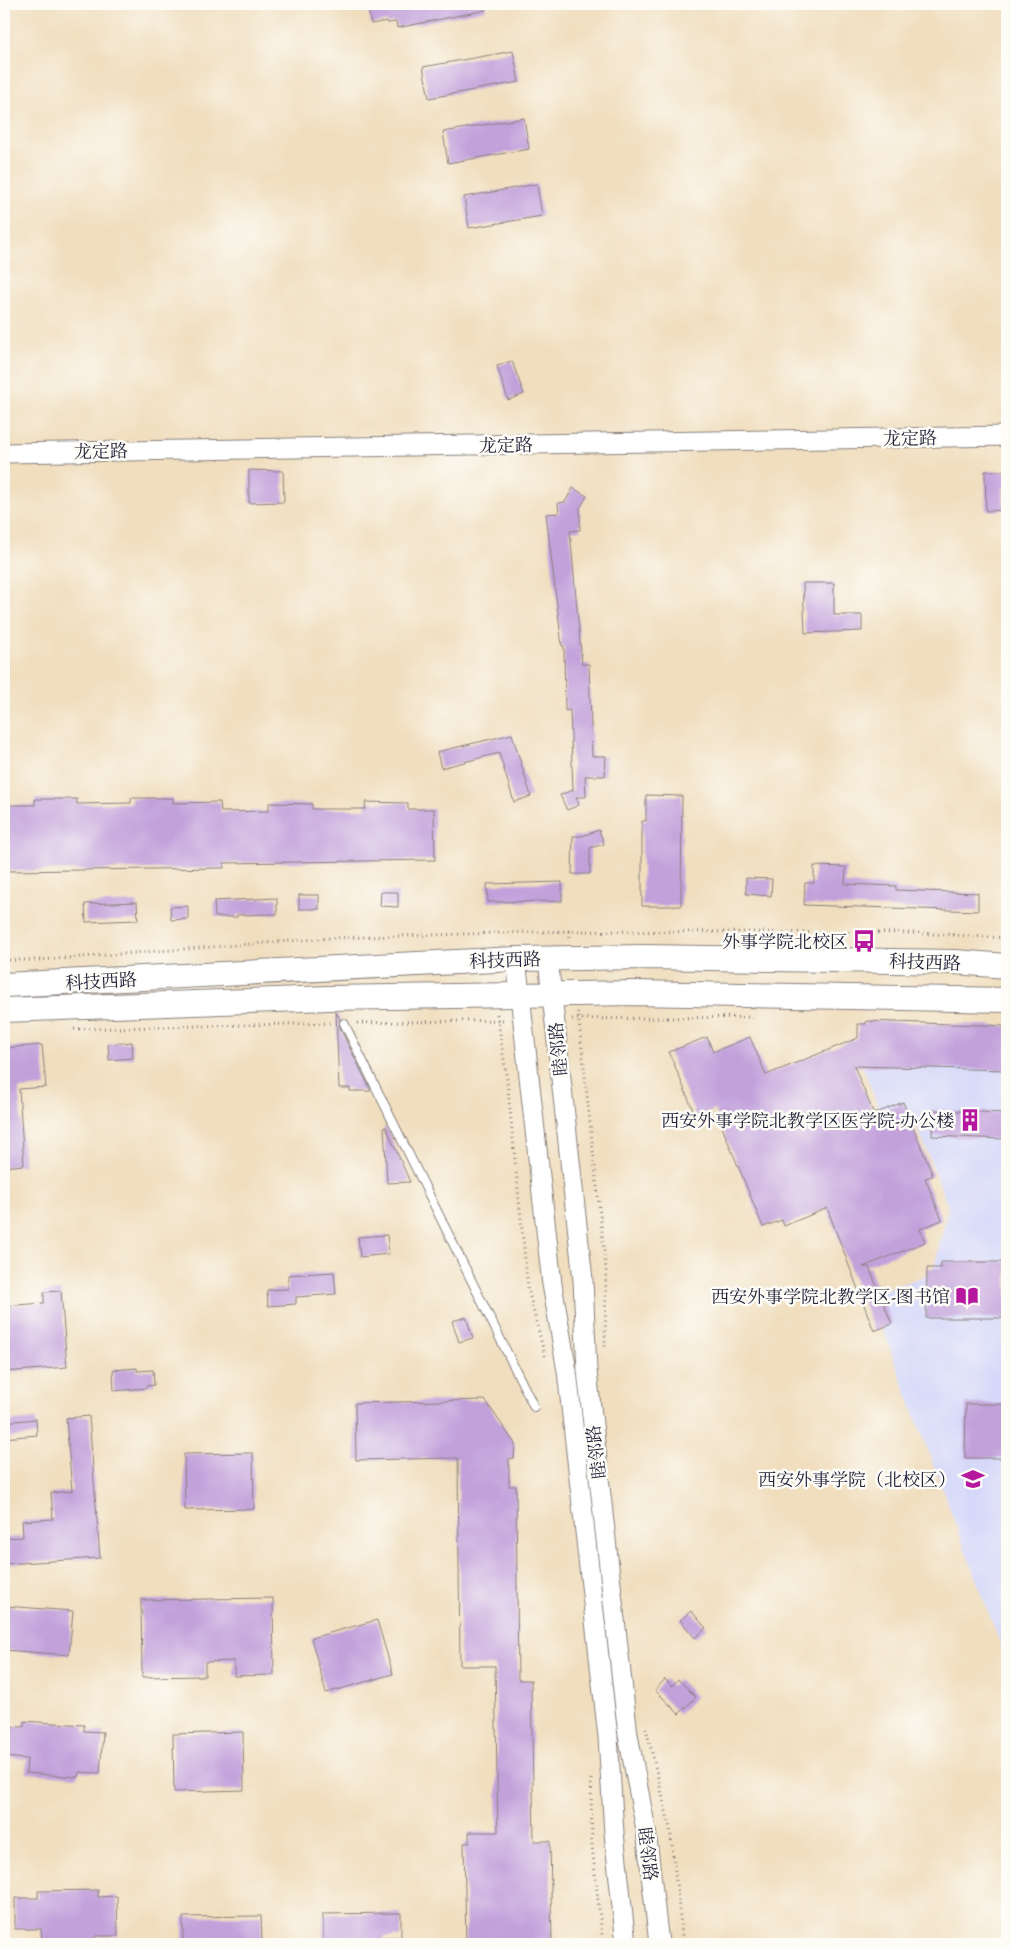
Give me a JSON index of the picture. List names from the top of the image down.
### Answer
{
  "streets": {
    "main road": ["科技西路"],
    "street": ["龙定路", "睦邻路"]
  },
  "crossings": [
    ["科技西路", "睦邻路"]
  ],
  "places": {
    "bus stop": ["外事学院北校区"],
    "building": ["西安外事学院北教学区医学院-办公楼"],
    "library": ["西安外事学院北教学区-图书馆"],
    "school or university": ["西安外事学院（北校区）"]
  }
}
